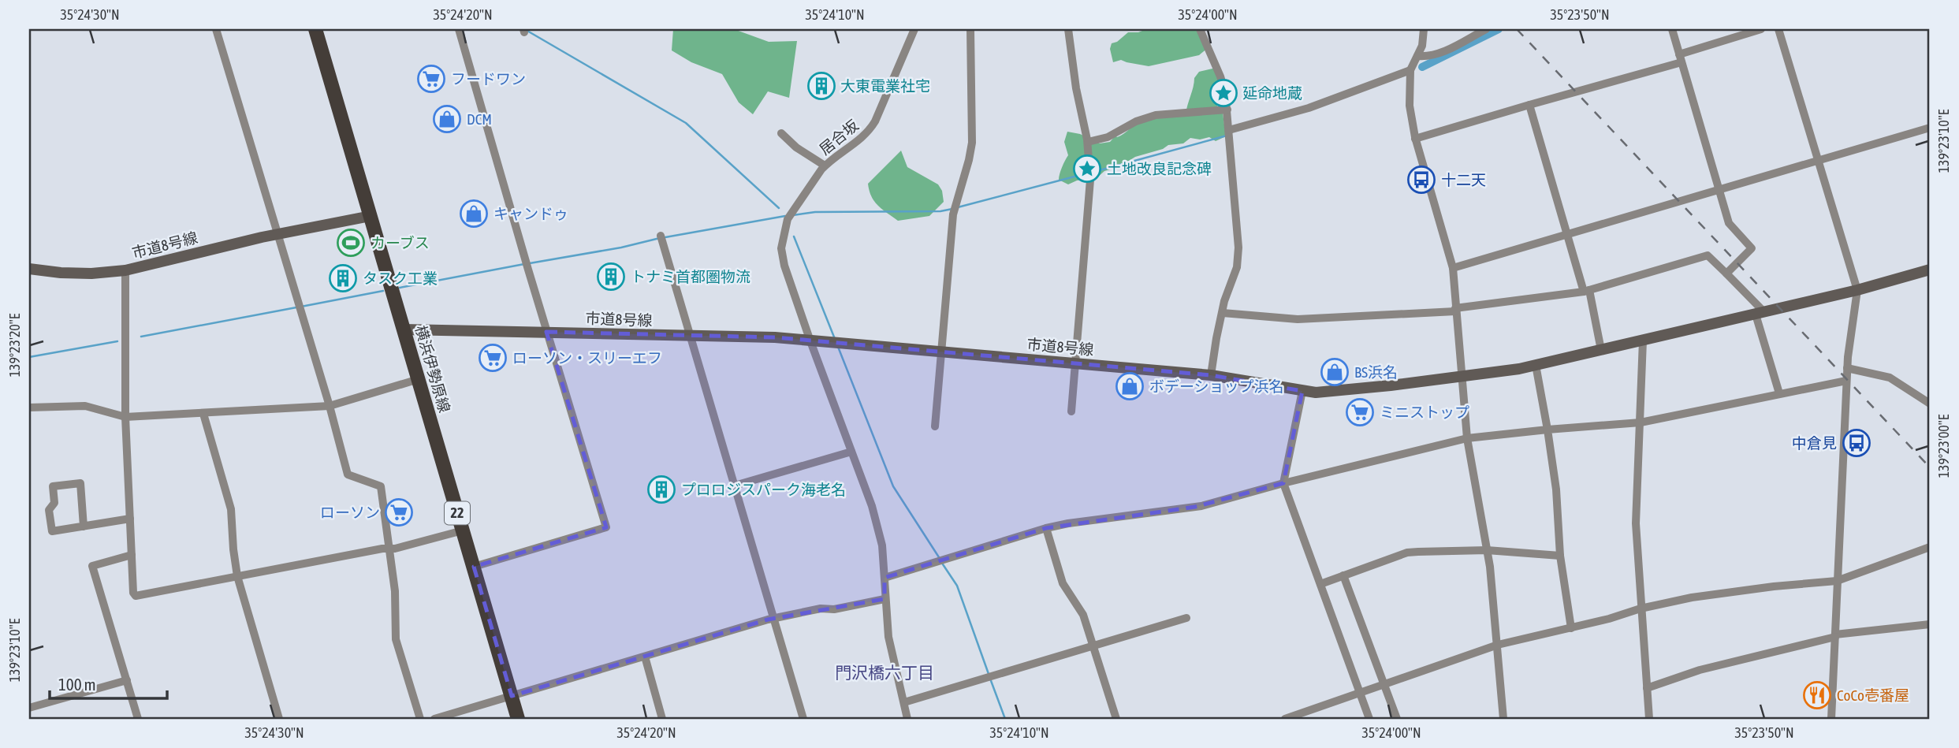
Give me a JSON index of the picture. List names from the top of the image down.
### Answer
{
  "streets": {
    "main road": ["横浜伊勢原線", "22"],
    "street": ["居合坂", "市道8号線"]
  },
  "crossings": [
    ["市道8号線", "横浜伊勢原線"]
  ],
  "districts": ["門沢橋六丁目"],
  "places": {
    "supermarket": [
      "フードワン",
      "ローソン・スリーエフ",
      "ミニストップ",
      "ローソン"
    ],
    "building": [
      "大東電業社宅",
      "トナミ首都圏物流",
      "タスク工業",
      "プロロジスパーク海老名"
    ],
    "place": ["延命地蔵", "土地改良記念碑"],
    "shop": [
      "DCM",
      "キャンドゥ",
      "BS浜名",
      "ボデーショップ浜名"
    ],
    "bus stop": ["十二天", "中倉見"],
    "sports": ["カーブス"],
    "restaurant": ["CoCo壱番屋"]
  },
  "scale_bar": "100 m",
  "coordinates": [
    "35°24'30\"N",
    "35°24'20\"N",
    "35°24'10\"N",
    "35°24'00\"N",
    "35°23'50\"N",
    "139°23'10\"E",
    "139°23'20\"E",
    "139°23'00\"E"
  ]
}
